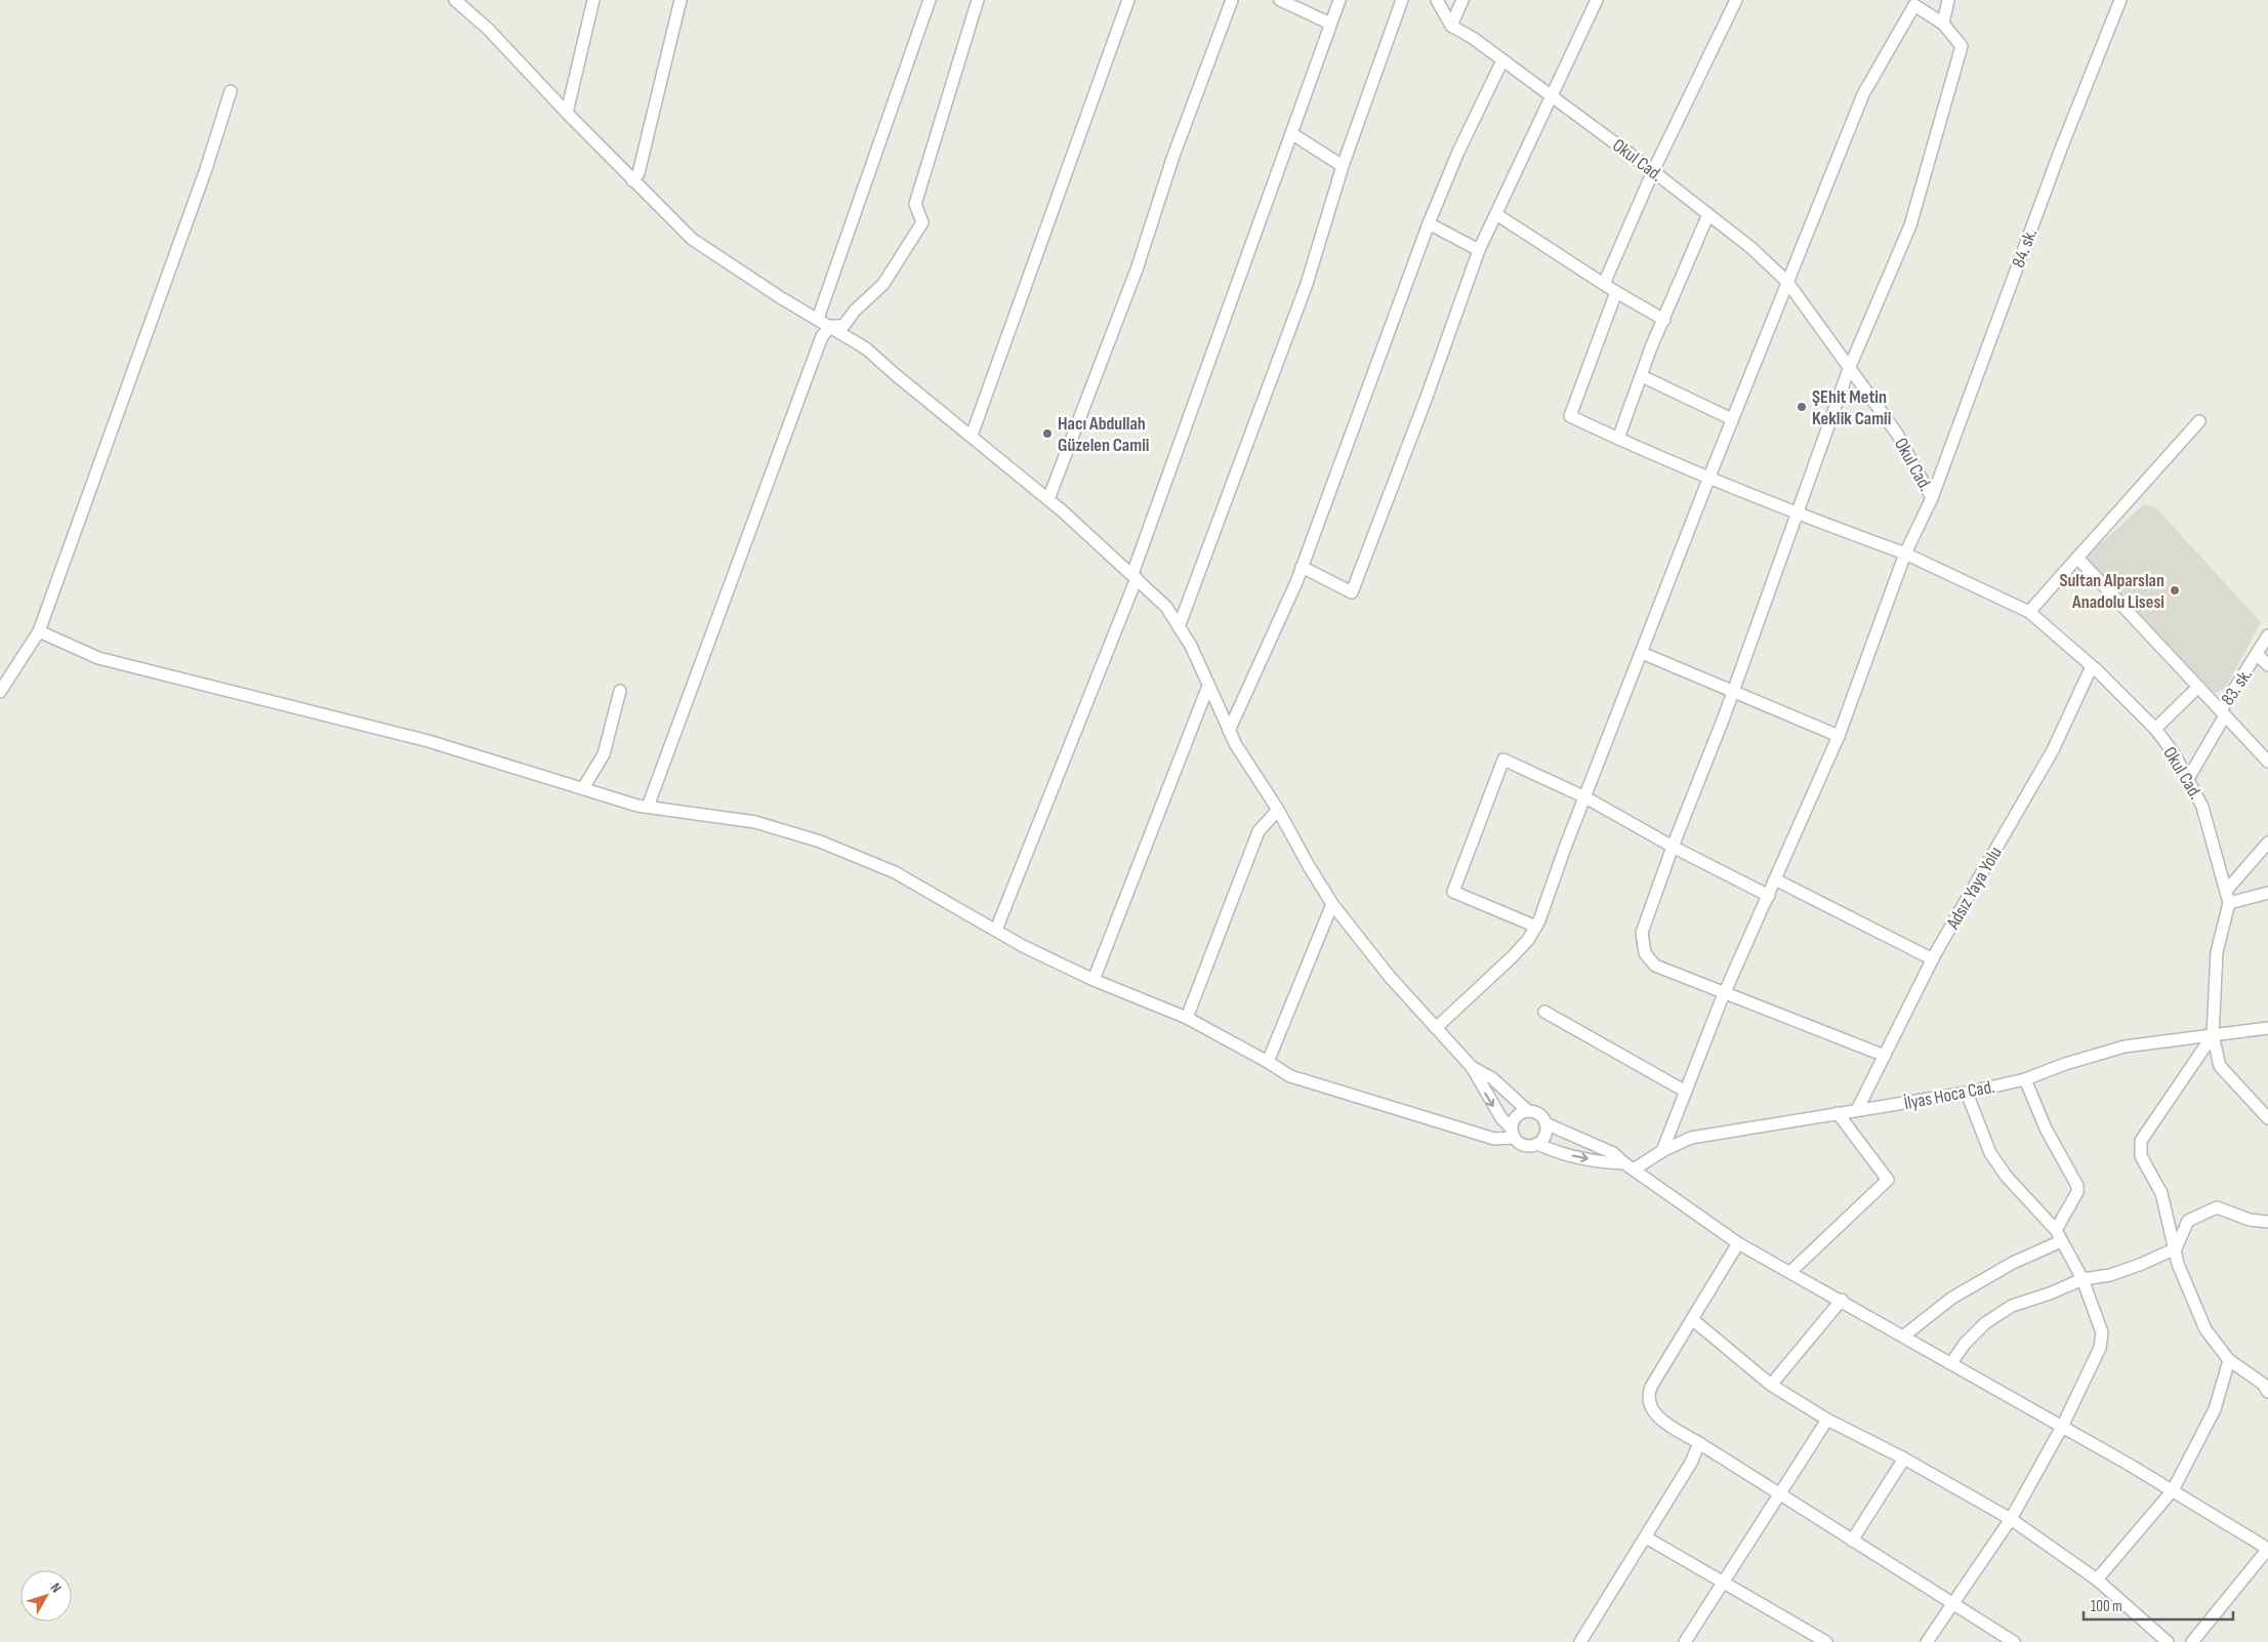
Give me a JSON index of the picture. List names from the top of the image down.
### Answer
{
  "streets": {
    "street": [
      "Okul Cad.",
      "84. sk.",
      "83. sk.",
      "Adsız Yaya Yolu",
      "İlyas Hoca Cad."
    ]
  },
  "crossings": [
    ["Okul Cad.", "84. sk."],
    ["Okul Cad.", "83. sk."],
    ["Okul Cad.", "Adsız Yaya Yolu"],
    ["Okul Cad.", "İlyas Hoca Cad."],
    ["Adsız Yaya Yolu", "İlyas Hoca Cad."]
  ],
  "places": ["ŞEhit Metin Keklik Camii", "Hacı Abdullah Güzelen Camii", "Sultan Alparslan Anadolu Lisesi"],
  "scale_bar": "100 m",
  "north": "top right"
}
